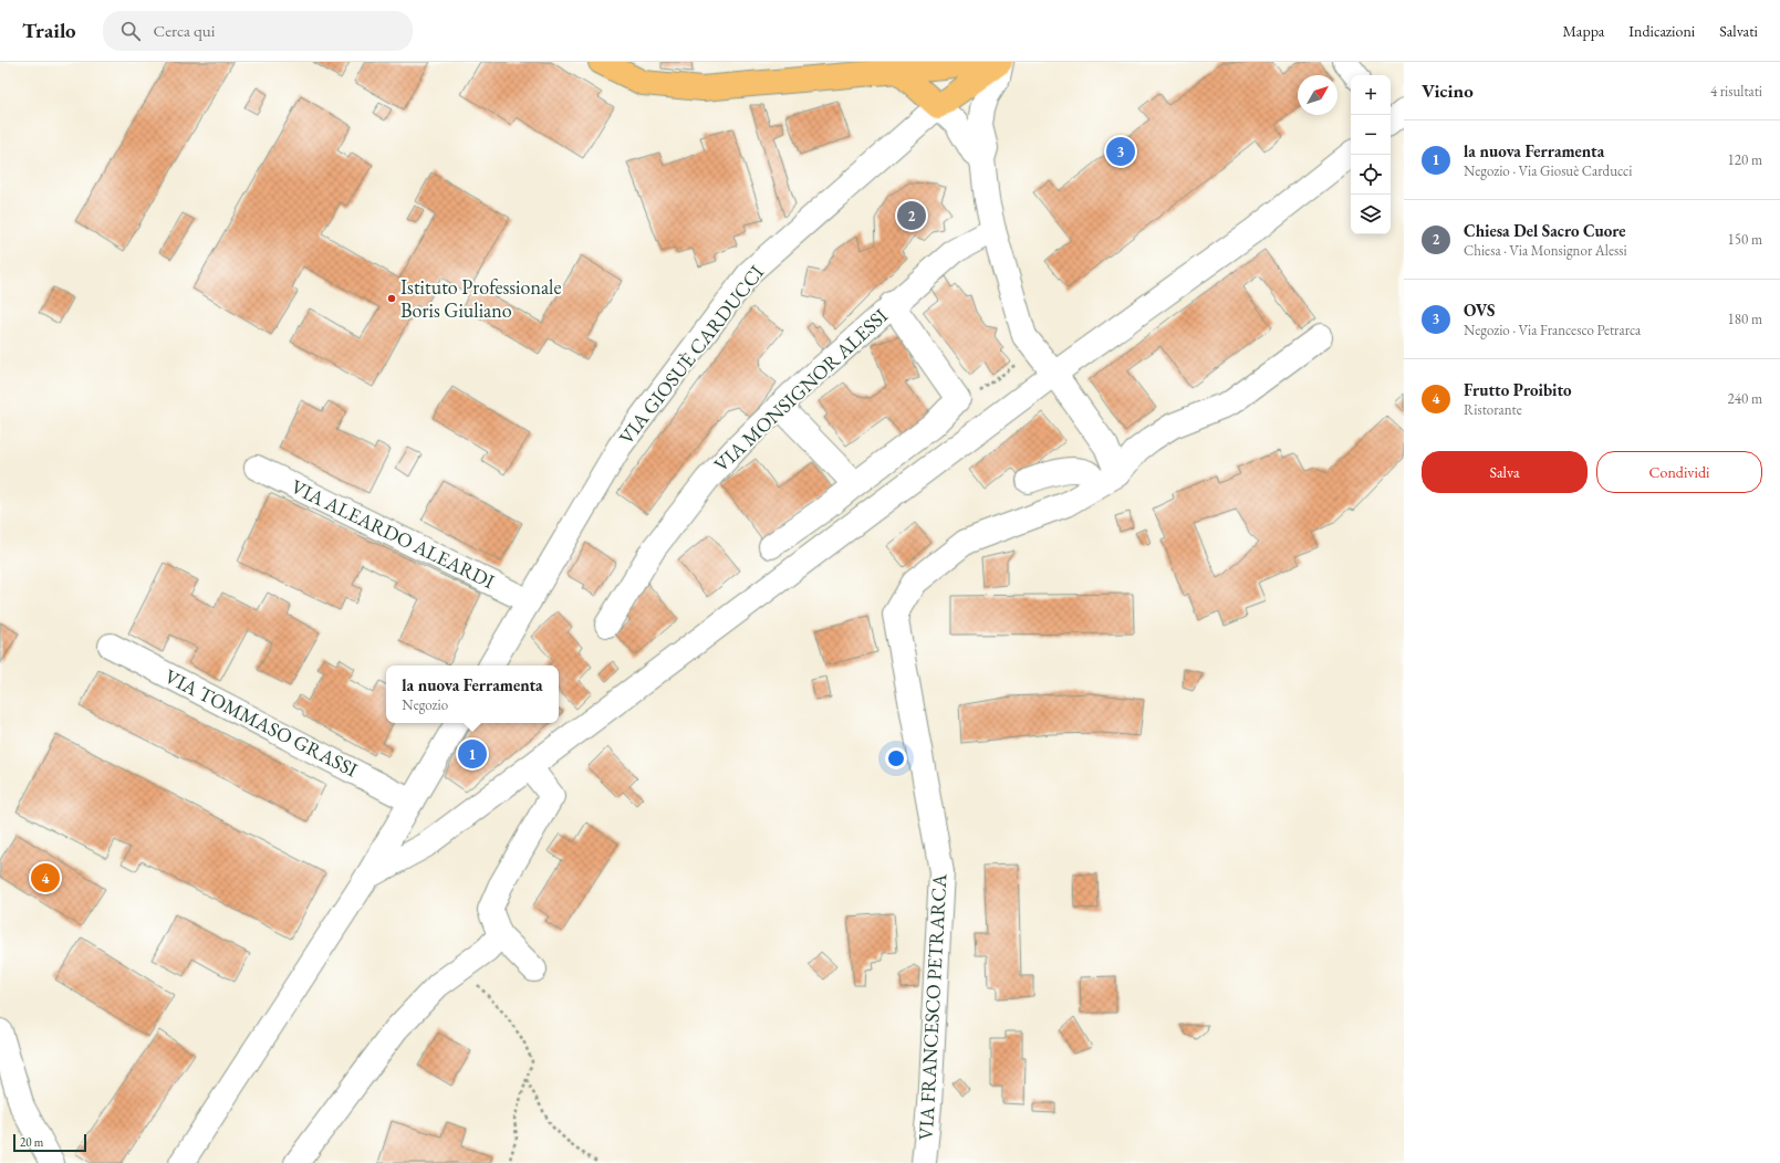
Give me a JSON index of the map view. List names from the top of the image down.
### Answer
{
  "streets": {
    "main road": ["VIA GIOSUÈ CARDUCCI"],
    "street": [
      "VIA MONSIGNOR ALESSI",
      "VIA ALEARDO ALEARDI",
      "VIA TOMMASO GRASSI",
      "VIA FRANCESCO PETRARCA"
    ]
  },
  "crossings": [
    ["VIA GIOSUÈ CARDUCCI", "VIA ALEARDO ALEARDI"]
  ],
  "places": ["Istituto Professionale Boris Giuliano"],
  "scale_bar": "20 m",
  "north": "top right",
  "page": {
    "header": "Trailo",
    "search": "Cerca qui",
    "nav": ["Mappa", "Indicazioni", "Salvati"],
    "heading": ["Vicino", "4 risultati"],
    "map_buttons": ["+", "−"],
    "list": [
      {
        "mark": "1",
        "name": "la nuova Ferramenta",
        "note": "Negozio · Via Giosuè Carducci",
        "value": "120 m"
      },
      {
        "mark": "2",
        "name": "Chiesa Del Sacro Cuore",
        "note": "Chiesa · Via Monsignor Alessi",
        "value": "150 m"
      },
      {
        "mark": "3",
        "name": "OVS",
        "note": "Negozio · Via Francesco Petrarca",
        "value": "180 m"
      },
      {
        "mark": "4",
        "name": "Frutto Proibito",
        "note": "Ristorante",
        "value": "240 m"
      }
    ],
    "pins": [
      "3",
      "2",
      "1",
      "4"
    ],
    "buttons": ["Salva", "Condividi"],
    "popup": ["la nuova Ferramenta", "Negozio"],
    "scale": "20 m"
  }
}
